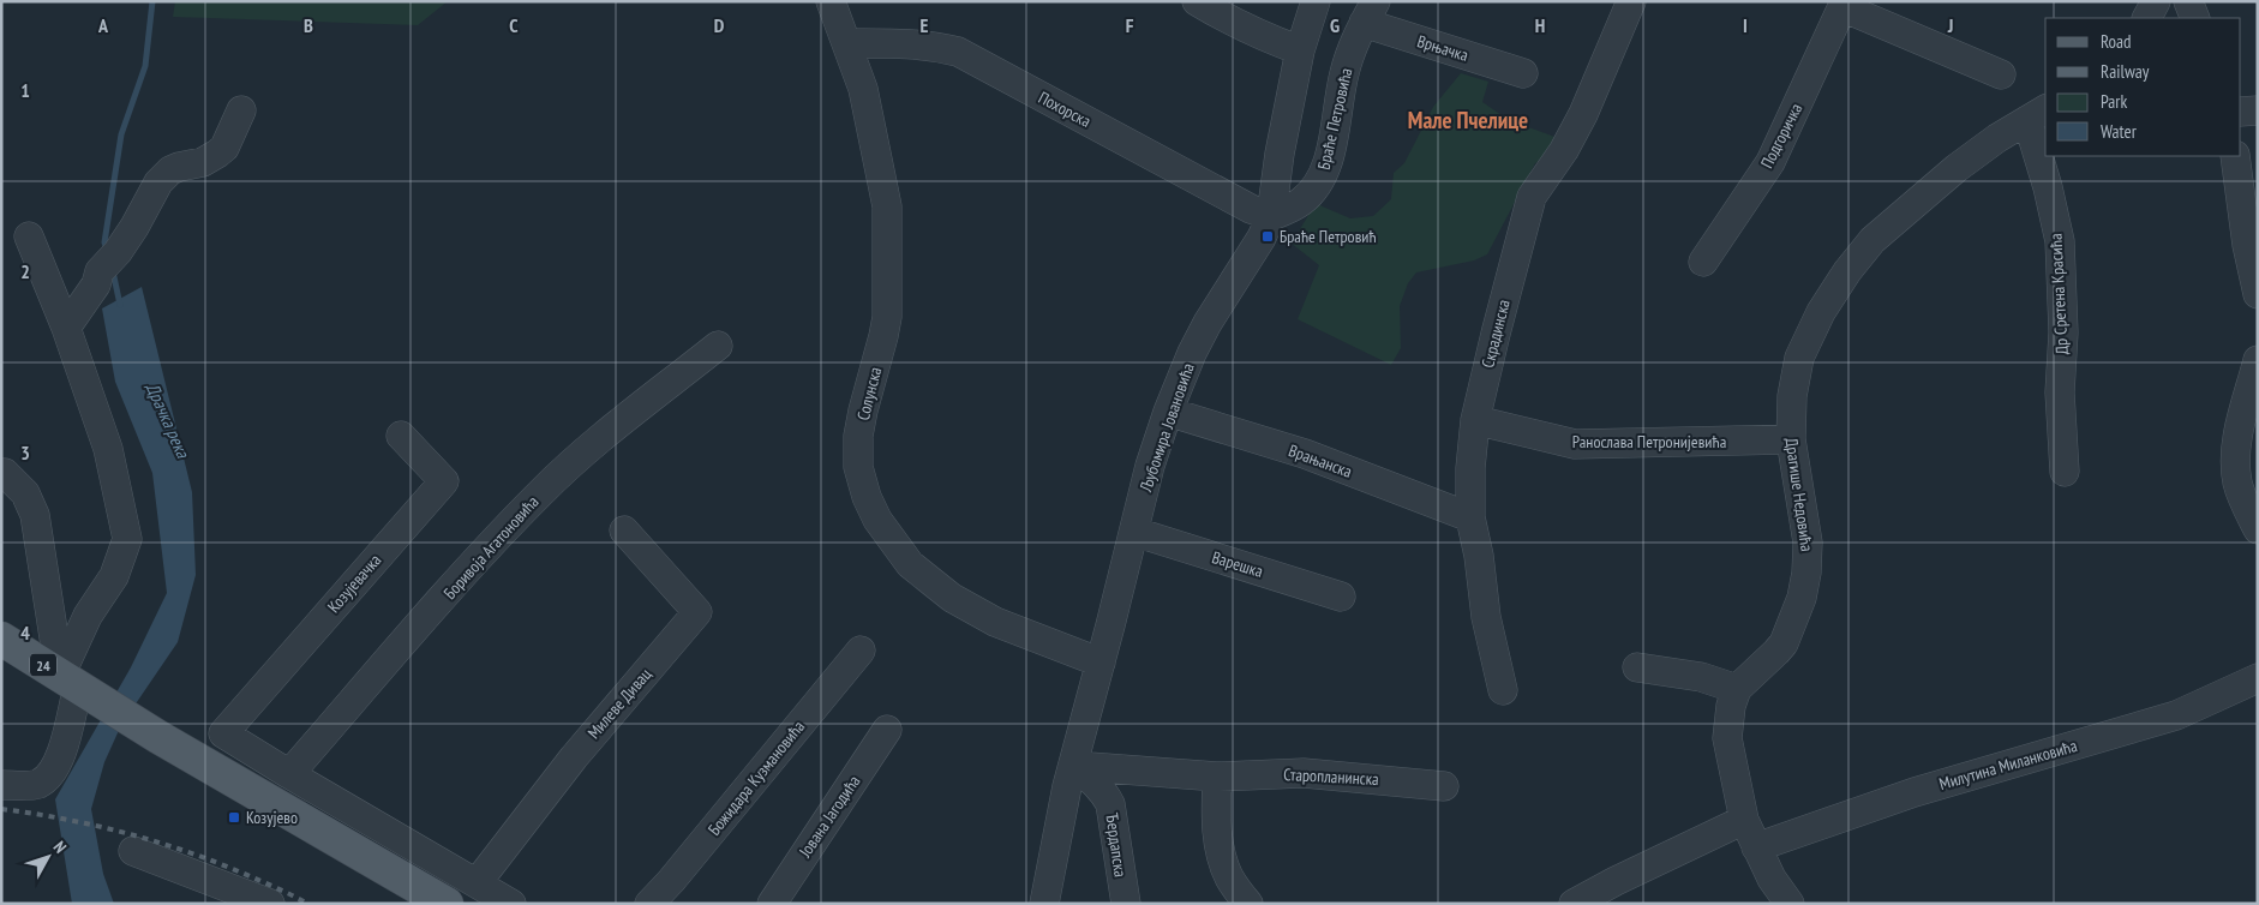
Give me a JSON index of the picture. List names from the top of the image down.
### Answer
{
  "streets": {
    "main road": ["24"],
    "street": [
      "Врњачка",
      "Похорска",
      "Браће Петровића",
      "Подгоричка",
      "Др Сретена Красића",
      "Скрадинска",
      "Солунска",
      "Љубомира Јовановића",
      "Ранослава Петронијевића",
      "Врањанска",
      "Драгише Недовића",
      "Боривоја Агатоновића",
      "Варешка",
      "Козујевачка",
      "Милеве Дивац",
      "Милутина Миланковића",
      "Старопланинска",
      "Божидара Кузмановића",
      "Јована Јагодића",
      "Ђердапска"
    ]
  },
  "crossings": [
    ["Врњачка", "Браће Петровића"],
    ["Похорска", "Браће Петровића"],
    ["Похорска", "Солунска"],
    ["Похорска", "Љубомира Јовановића"],
    ["Браће Петровића", "Љубомира Јовановића"],
    ["Др Сретена Красића", "Драгише Недовића"],
    ["Скрадинска", "Ранослава Петронијевића"],
    ["Скрадинска", "Врањанска"],
    ["Солунска", "Љубомира Јовановића"],
    ["Љубомира Јовановића", "Врањанска"],
    ["Љубомира Јовановића", "Варешка"],
    ["Љубомира Јовановића", "Старопланинска"],
    ["Љубомира Јовановића", "Ђердапска"],
    ["Ранослава Петронијевића", "Драгише Недовића"],
    ["Боривоја Агатоновића", "Козујевачка"],
    ["Старопланинска", "Ђердапска"]
  ],
  "districts": ["Мале Пчелице"],
  "water": ["Драчка река"],
  "places": {
    "transit": ["Браће Петровић", "Козујево"]
  },
  "legend": [
    "Road",
    "Railway",
    "Park",
    "Water"
  ],
  "north": "top right",
  "grid": {
    "columns": [
      "A",
      "B",
      "C",
      "D",
      "E",
      "F",
      "G",
      "H",
      "I",
      "J"
    ],
    "rows": [
      "1",
      "2",
      "3",
      "4"
    ]
  }
}
